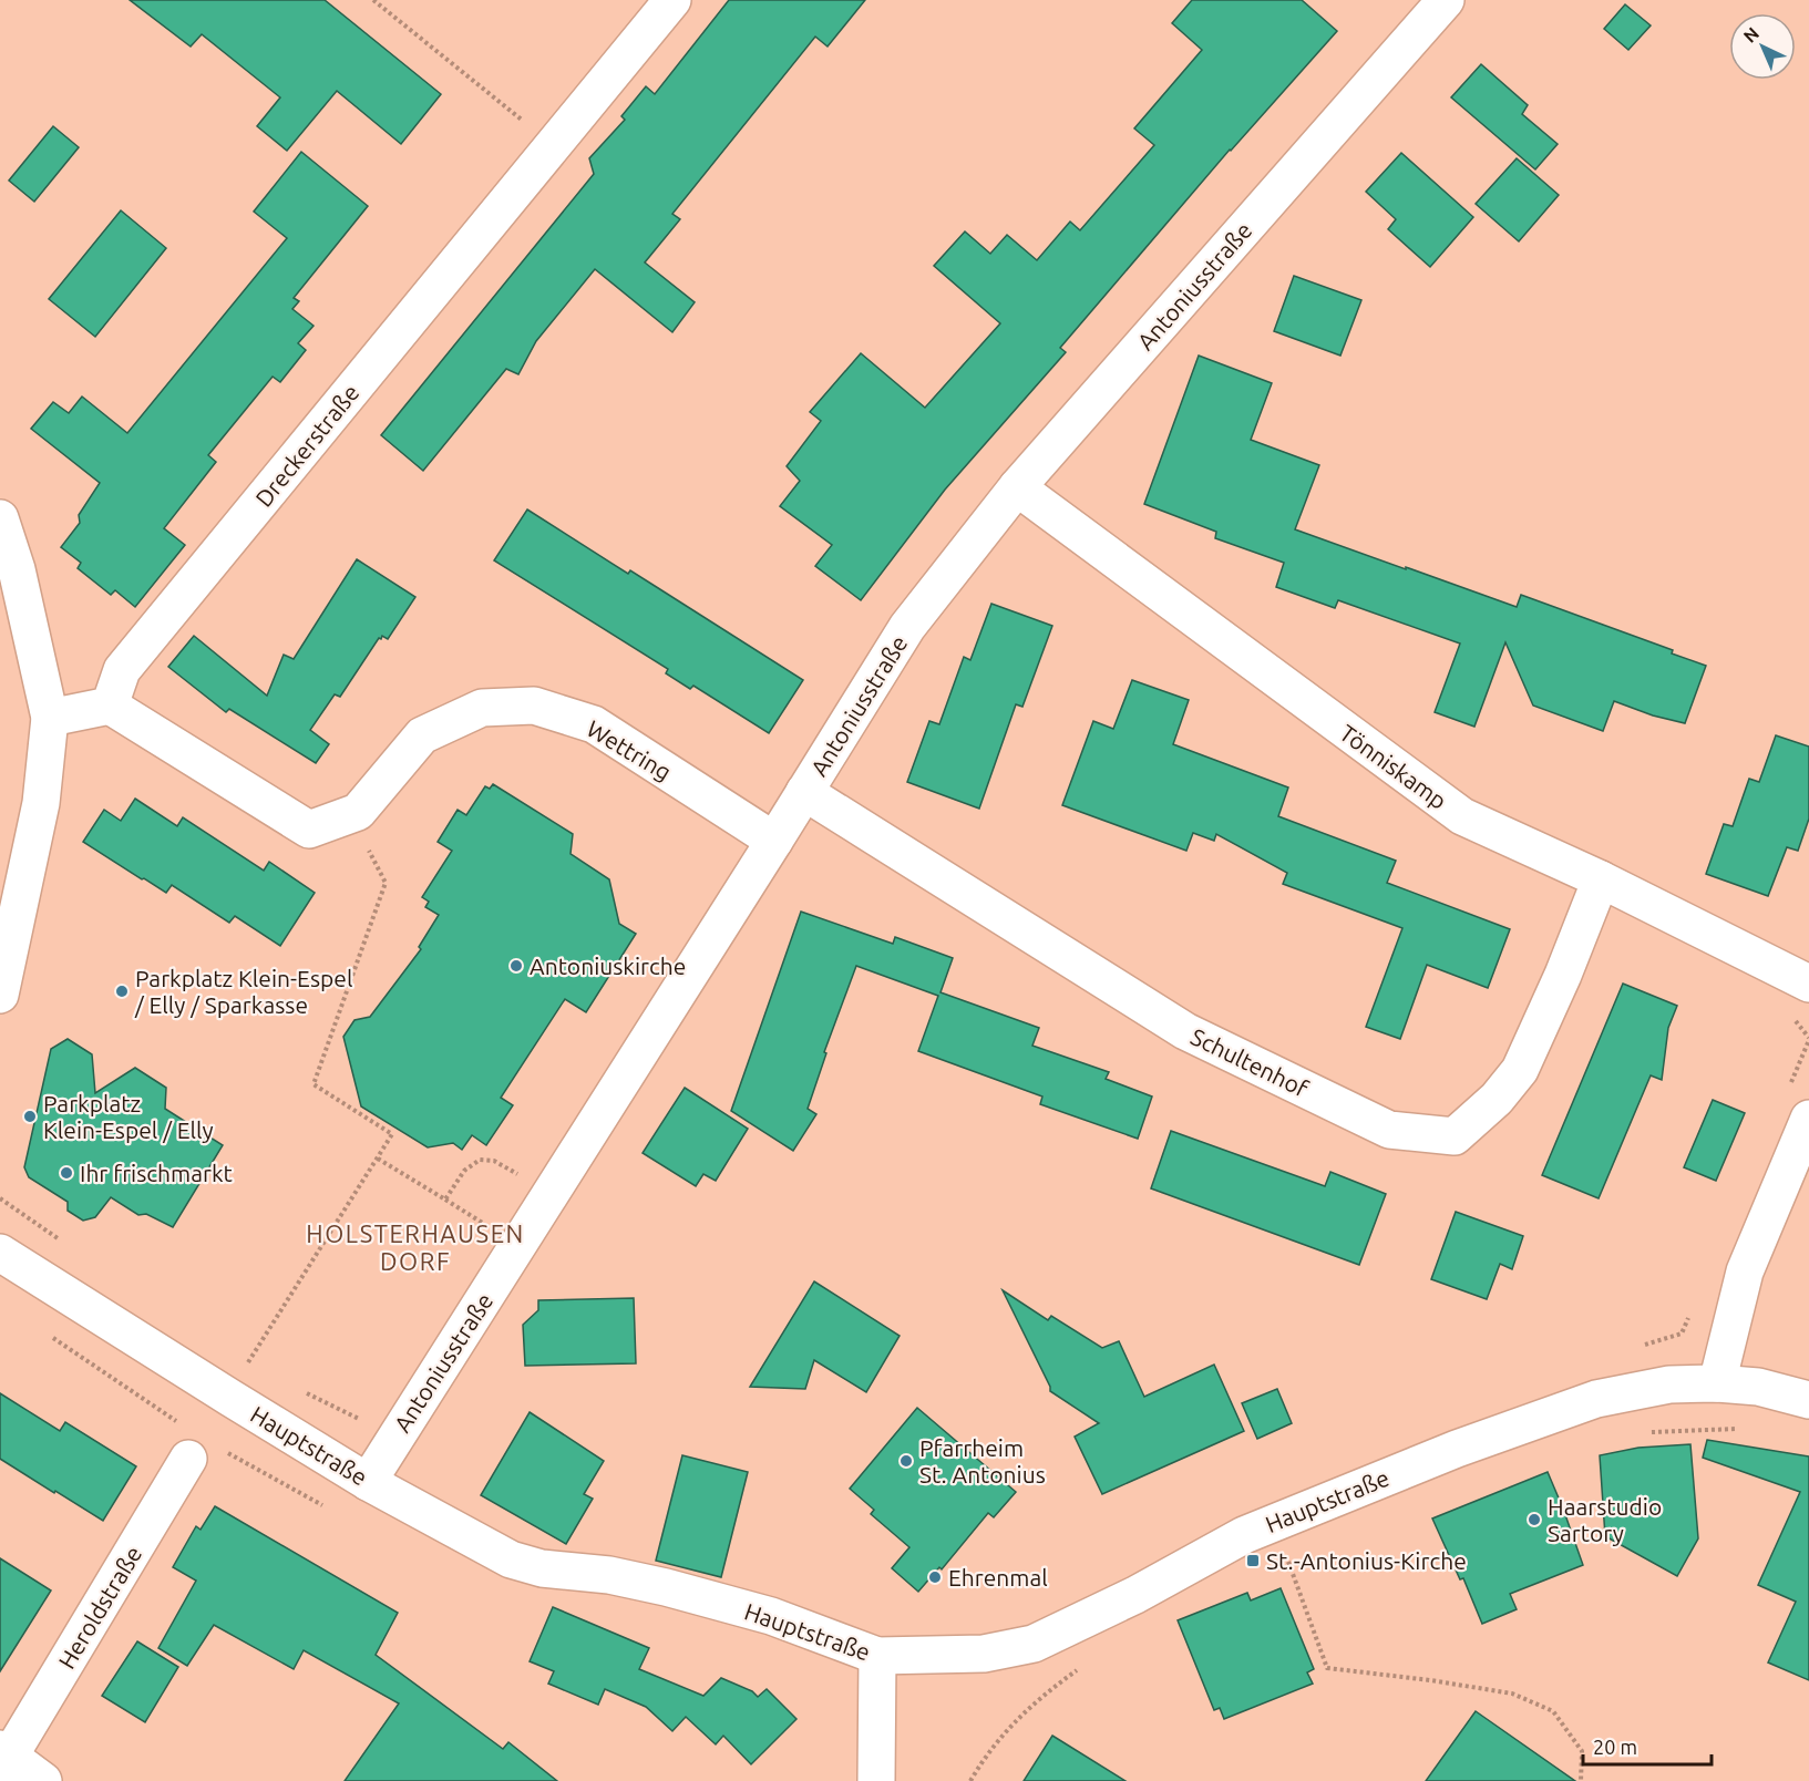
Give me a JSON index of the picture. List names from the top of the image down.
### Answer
{
  "streets": {
    "street": [
      "Antoniusstraße",
      "Dreckerstraße",
      "Wettring",
      "Tönniskamp",
      "Schultenhof",
      "Hauptstraße",
      "Heroldstraße"
    ]
  },
  "crossings": [
    ["Antoniusstraße", "Wettring"],
    ["Antoniusstraße", "Tönniskamp"],
    ["Antoniusstraße", "Schultenhof"],
    ["Antoniusstraße", "Hauptstraße"],
    ["Dreckerstraße", "Wettring"],
    ["Tönniskamp", "Schultenhof"]
  ],
  "districts": ["HOLSTERHAUSEN DORF"],
  "places": {
    "other": [
      "Antoniuskirche",
      "Parkplatz Klein-Espel / Elly / Sparkasse",
      "Parkplatz Klein-Espel / Elly",
      "Ihr frischmarkt",
      "Pfarrheim St. Antonius",
      "Haarstudio Sartory",
      "Ehrenmal"
    ],
    "transit": ["St.-Antonius-Kirche"]
  },
  "scale_bar": "20 m",
  "north": "top left"
}
